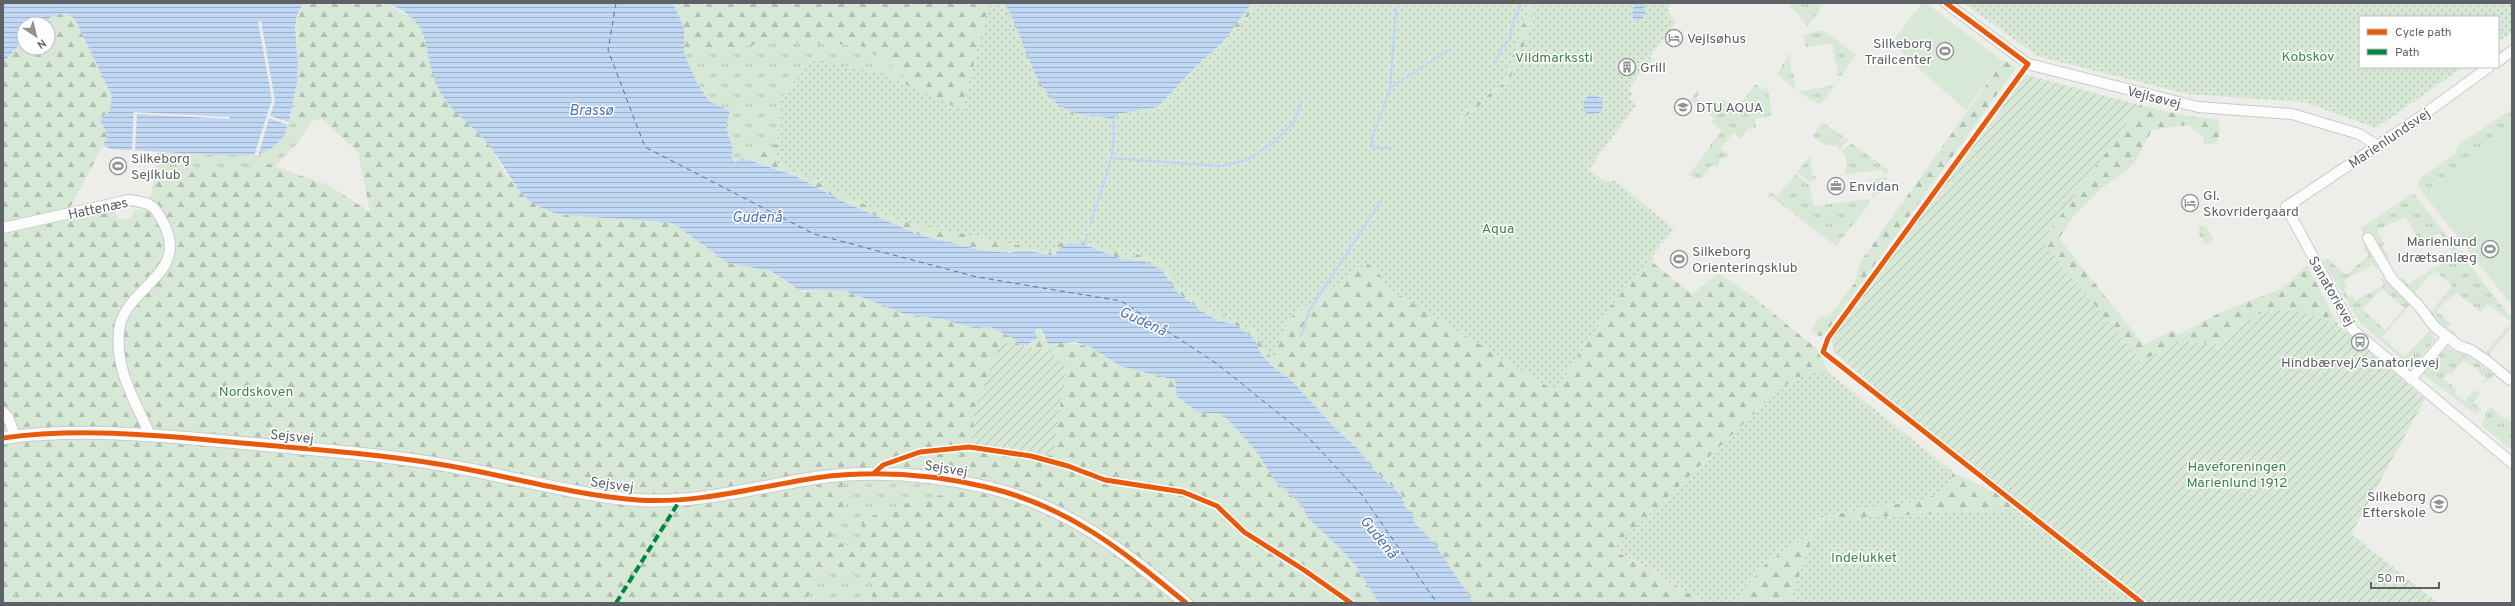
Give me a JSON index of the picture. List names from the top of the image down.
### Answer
{
  "streets": {
    "street": [
      "Vejlsøvej",
      "Marienlundsvej",
      "Hattenæs",
      "Sanatorievej",
      "Sejsvej"
    ]
  },
  "crossings": [
    ["Vejlsøvej", "Marienlundsvej"],
    ["Marienlundsvej", "Sanatorievej"],
    ["Hattenæs", "Sejsvej"]
  ],
  "water": ["Brassø", "Gudenå"],
  "parks": [
    "Kobskov",
    "Vildmarkssti",
    "Aqua",
    "Nordskoven",
    "Haveforeningen Marienlund 1912",
    "Indelukket"
  ],
  "places": {
    "hotel": ["Vejlsøhus", "Gl. Skovridergaard"],
    "sports": [
      "Silkeborg Trailcenter",
      "Silkeborg Sejlklub",
      "Marienlund Idrætsanlæg",
      "Silkeborg Orienteringsklub"
    ],
    "building": ["Grill"],
    "school or university": ["DTU AQUA", "Silkeborg Efterskole"],
    "office": ["Envidan"],
    "bus stop": ["Hindbærvej/Sanatorievej"]
  },
  "legend": ["Cycle path", "Path"],
  "scale_bar": "50 m",
  "north": "bottom right"
}
